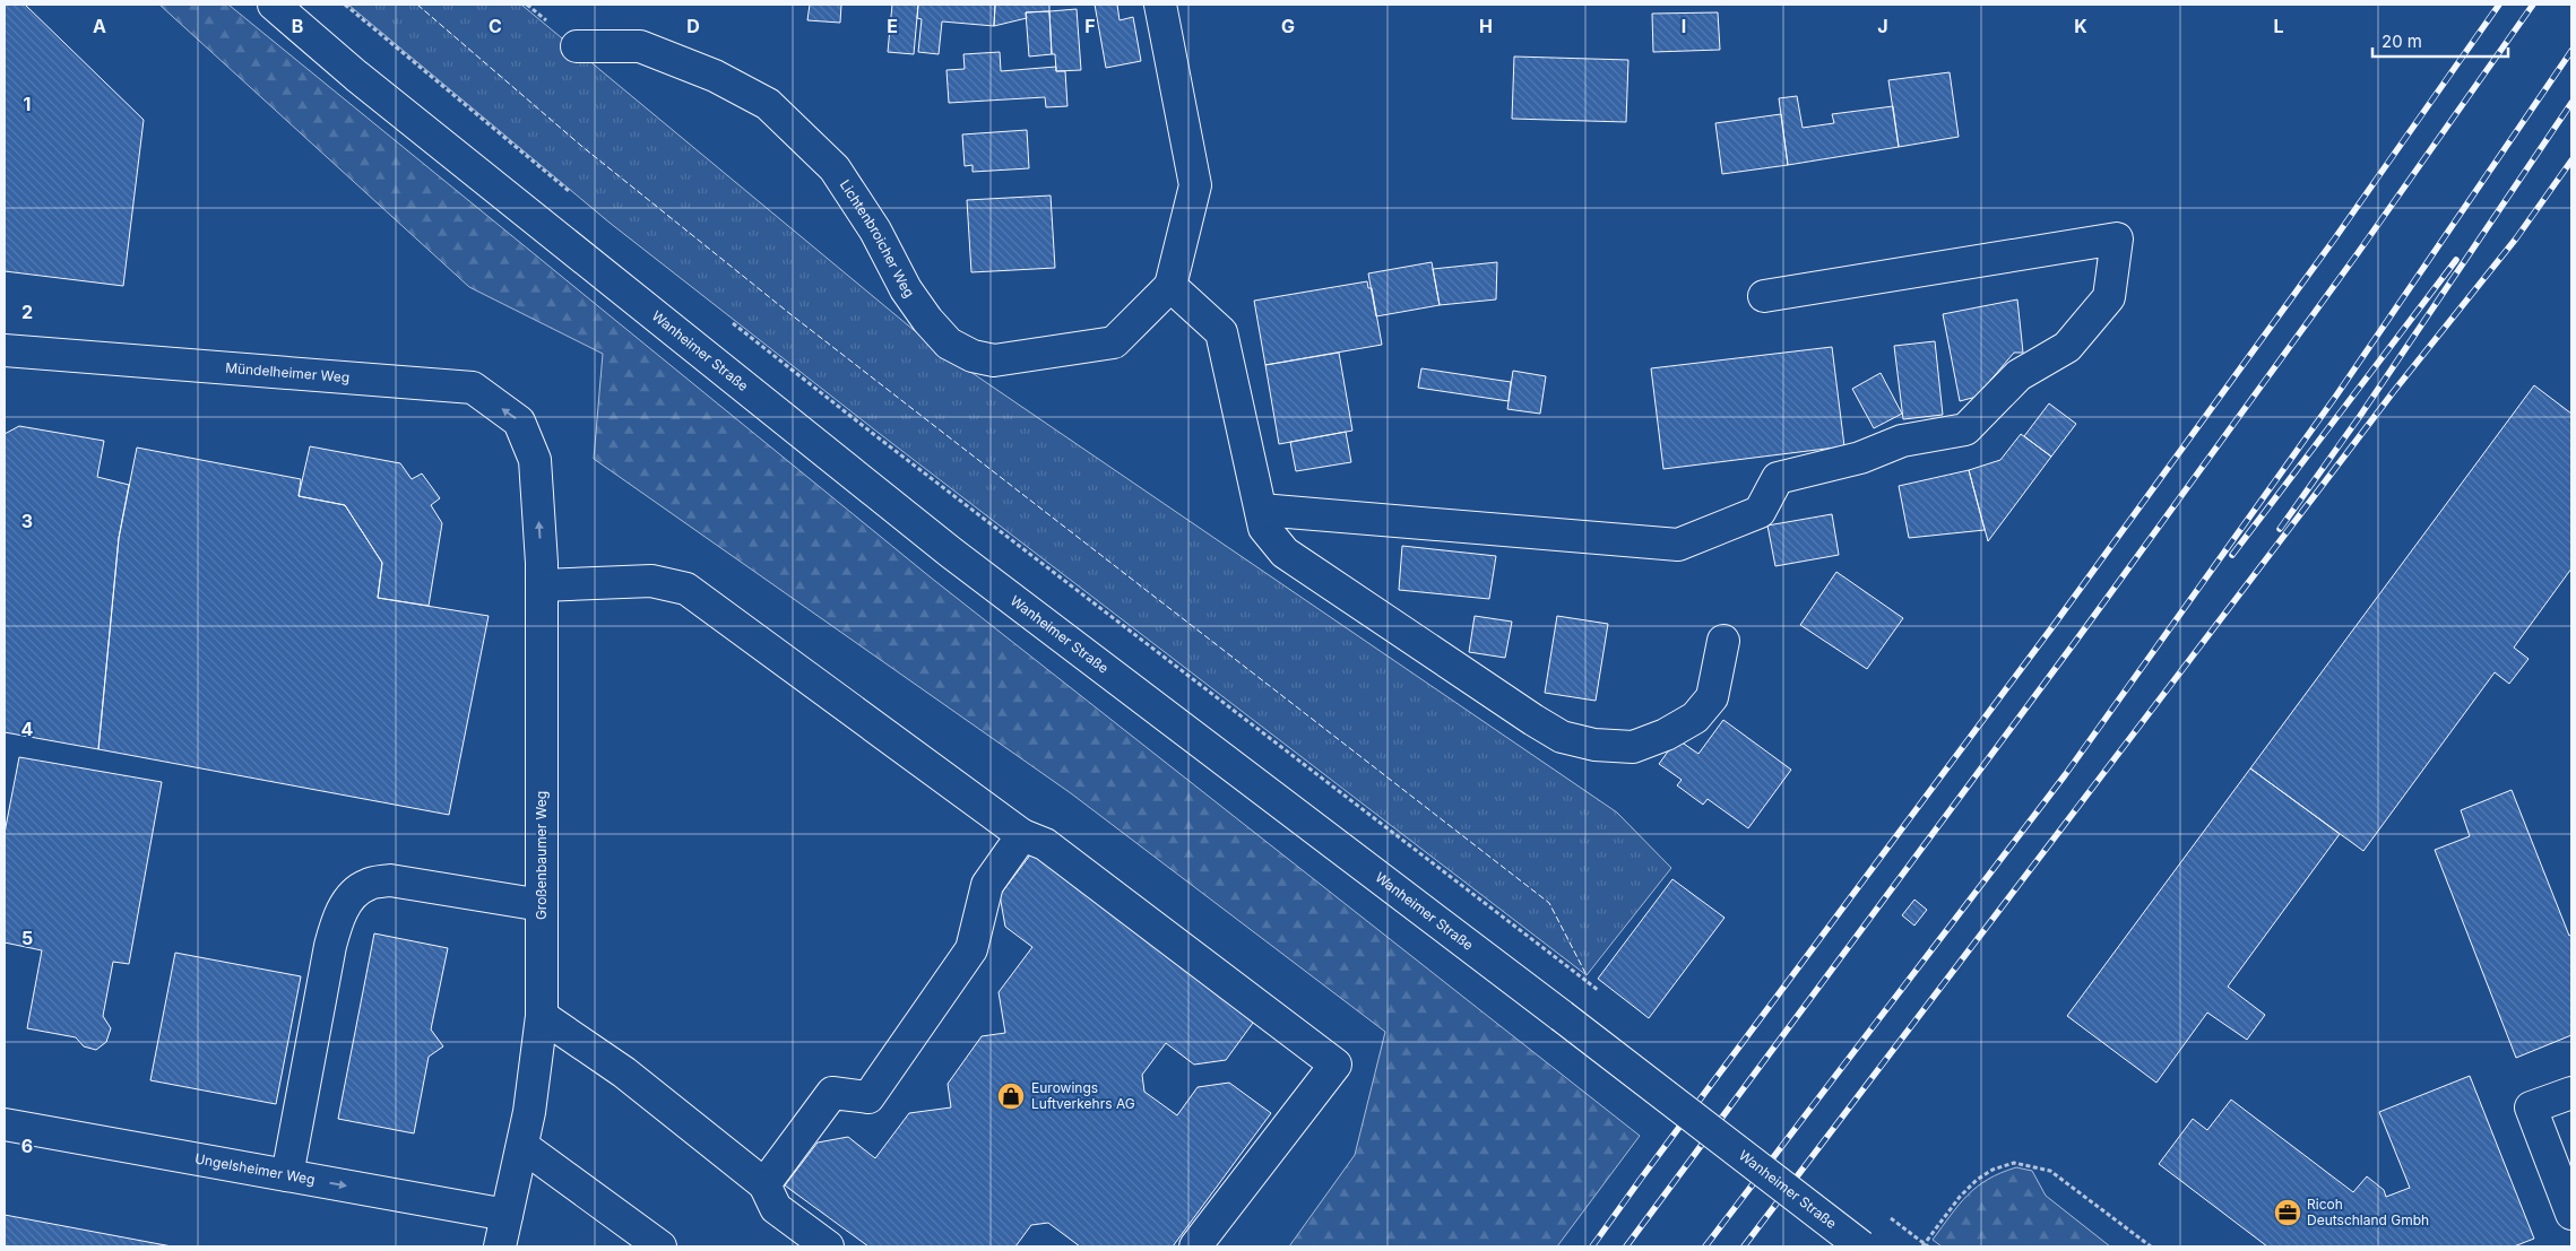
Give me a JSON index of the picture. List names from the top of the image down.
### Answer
{
  "streets": {
    "street": [
      "Lichtenbroicher Weg",
      "Wanheimer Straße",
      "Mündelheimer Weg",
      "Großenbaumer Weg",
      "Ungelsheimer Weg"
    ]
  },
  "crossings": [
    ["Mündelheimer Weg", "Großenbaumer Weg"],
    ["Großenbaumer Weg", "Ungelsheimer Weg"]
  ],
  "one_way": ["Mündelheimer Weg", "Ungelsheimer Weg"],
  "places": {
    "shop": ["Eurowings Luftverkehrs AG"],
    "office": ["Ricoh Deutschland Gmbh"]
  },
  "scale_bar": "20 m",
  "grid": {
    "columns": [
      "A",
      "B",
      "C",
      "D",
      "E",
      "F",
      "G",
      "H",
      "I",
      "J",
      "K",
      "L"
    ],
    "rows": [
      "1",
      "2",
      "3",
      "4",
      "5",
      "6"
    ]
  }
}
